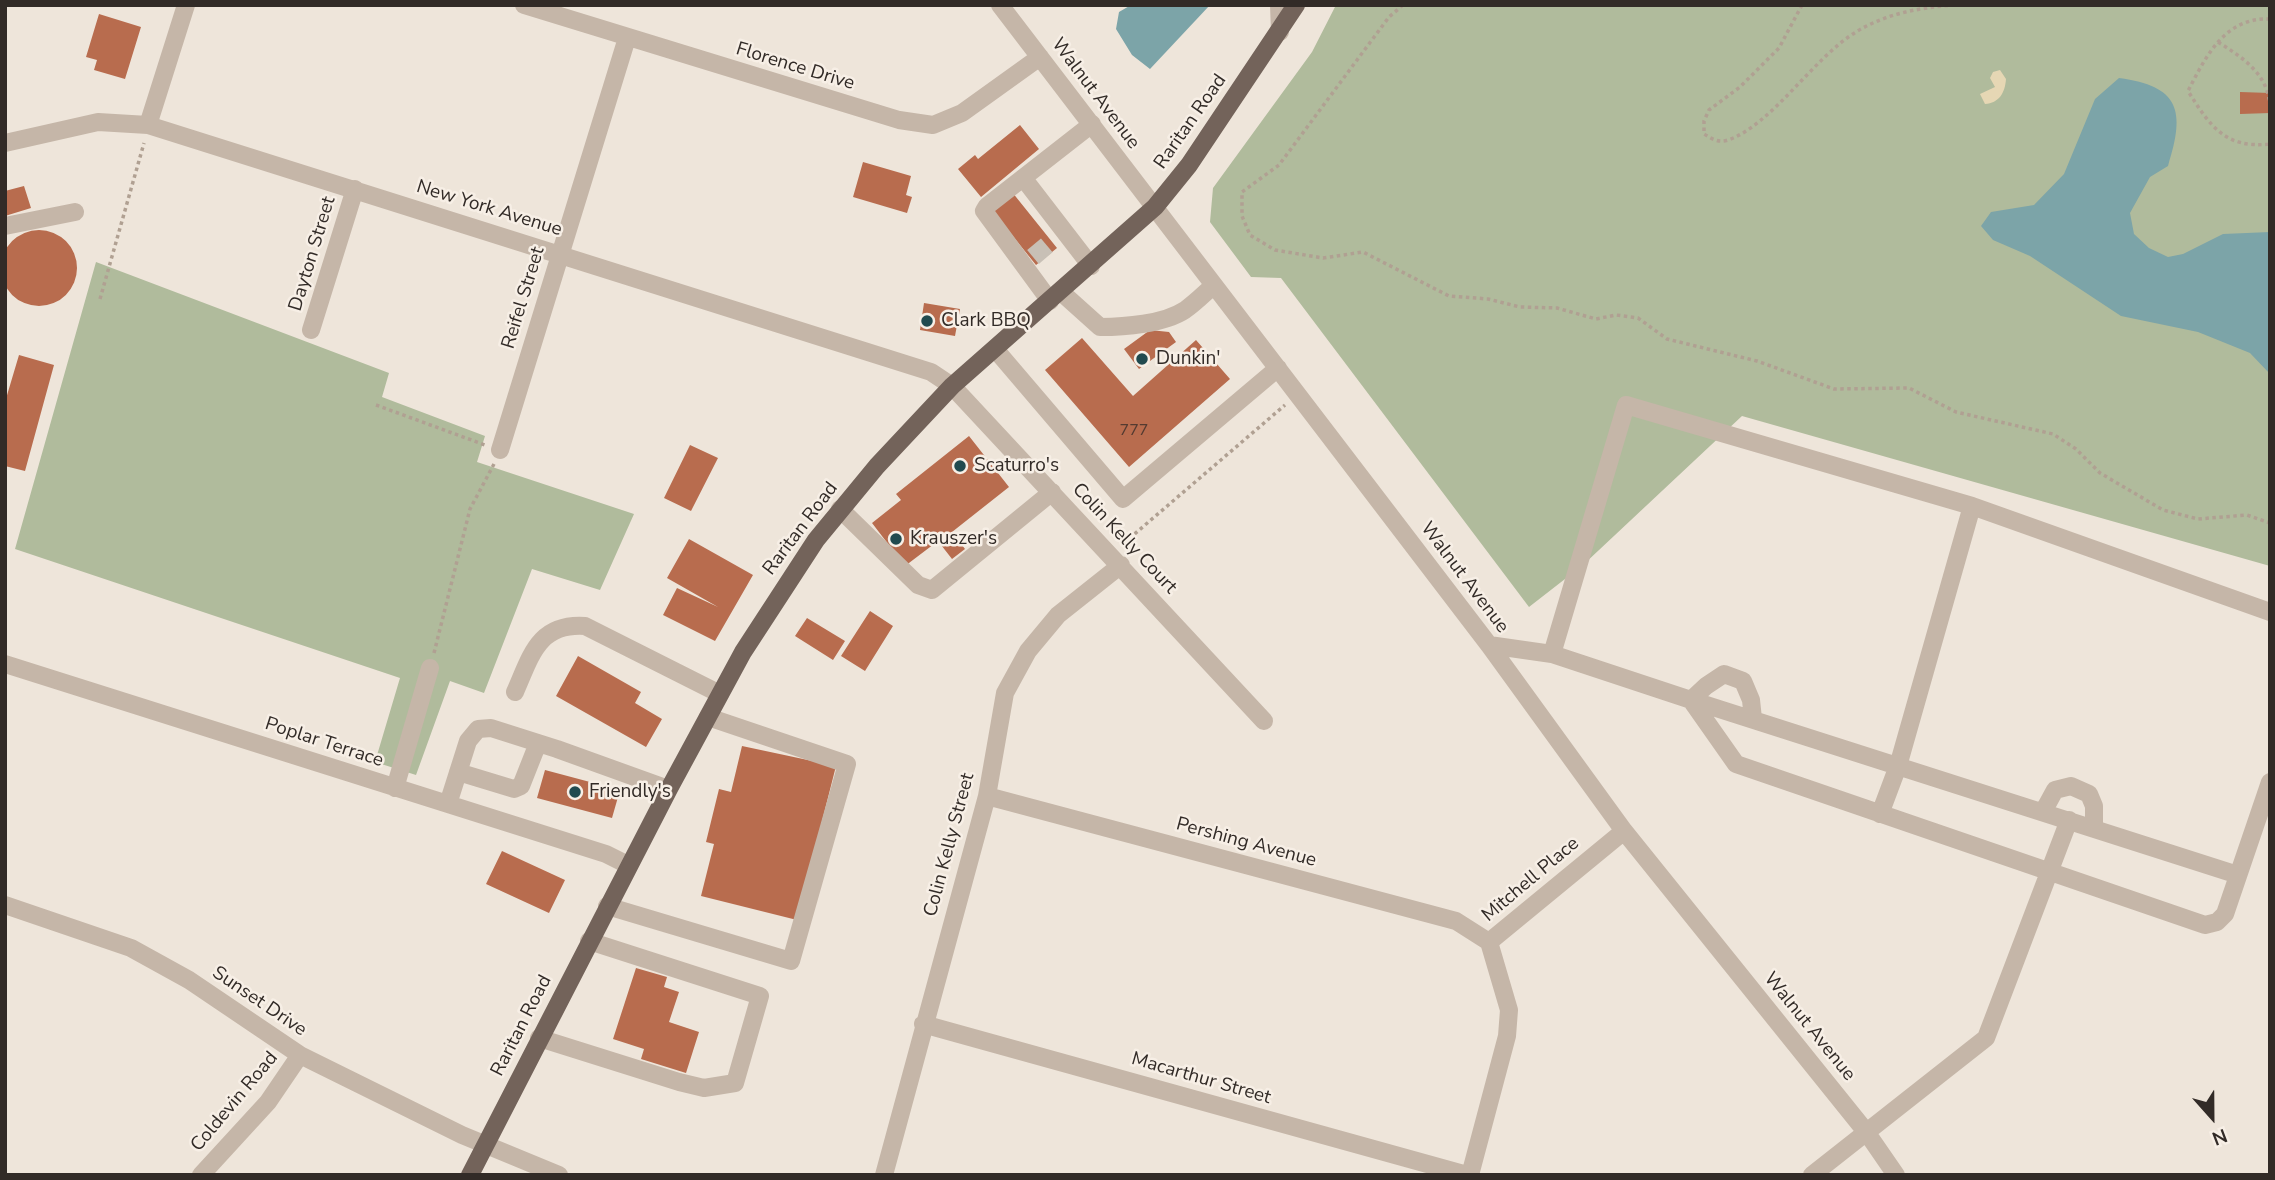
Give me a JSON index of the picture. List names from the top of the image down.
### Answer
{
  "streets": {
    "main road": ["Raritan Road"],
    "street": [
      "Florence Drive",
      "Walnut Avenue",
      "New York Avenue",
      "Dayton Street",
      "Reifel Street",
      "Colin Kelly Court",
      "Poplar Terrace",
      "Pershing Avenue",
      "Colin Kelly Street",
      "Mitchell Place",
      "Sunset Drive",
      "Macarthur Street",
      "Coldevin Road"
    ]
  },
  "crossings": [
    ["Florence Drive", "Walnut Avenue"],
    ["Florence Drive", "Reifel Street"],
    ["Walnut Avenue", "Raritan Road"],
    ["Walnut Avenue", "Mitchell Place"],
    ["Raritan Road", "New York Avenue"],
    ["Raritan Road", "Colin Kelly Court"],
    ["Raritan Road", "Poplar Terrace"],
    ["Raritan Road", "Sunset Drive"],
    ["New York Avenue", "Dayton Street"],
    ["New York Avenue", "Reifel Street"],
    ["New York Avenue", "Colin Kelly Court"],
    ["Colin Kelly Court", "Colin Kelly Street"],
    ["Pershing Avenue", "Colin Kelly Street"],
    ["Pershing Avenue", "Mitchell Place"],
    ["Colin Kelly Street", "Macarthur Street"],
    ["Mitchell Place", "Macarthur Street"],
    ["Sunset Drive", "Coldevin Road"]
  ],
  "places": [
    "Clark BBQ",
    "Dunkin'",
    "Scaturro's",
    "Krauszer's",
    "Friendly's"
  ],
  "house_numbers": ["777"],
  "north": "bottom"
}
